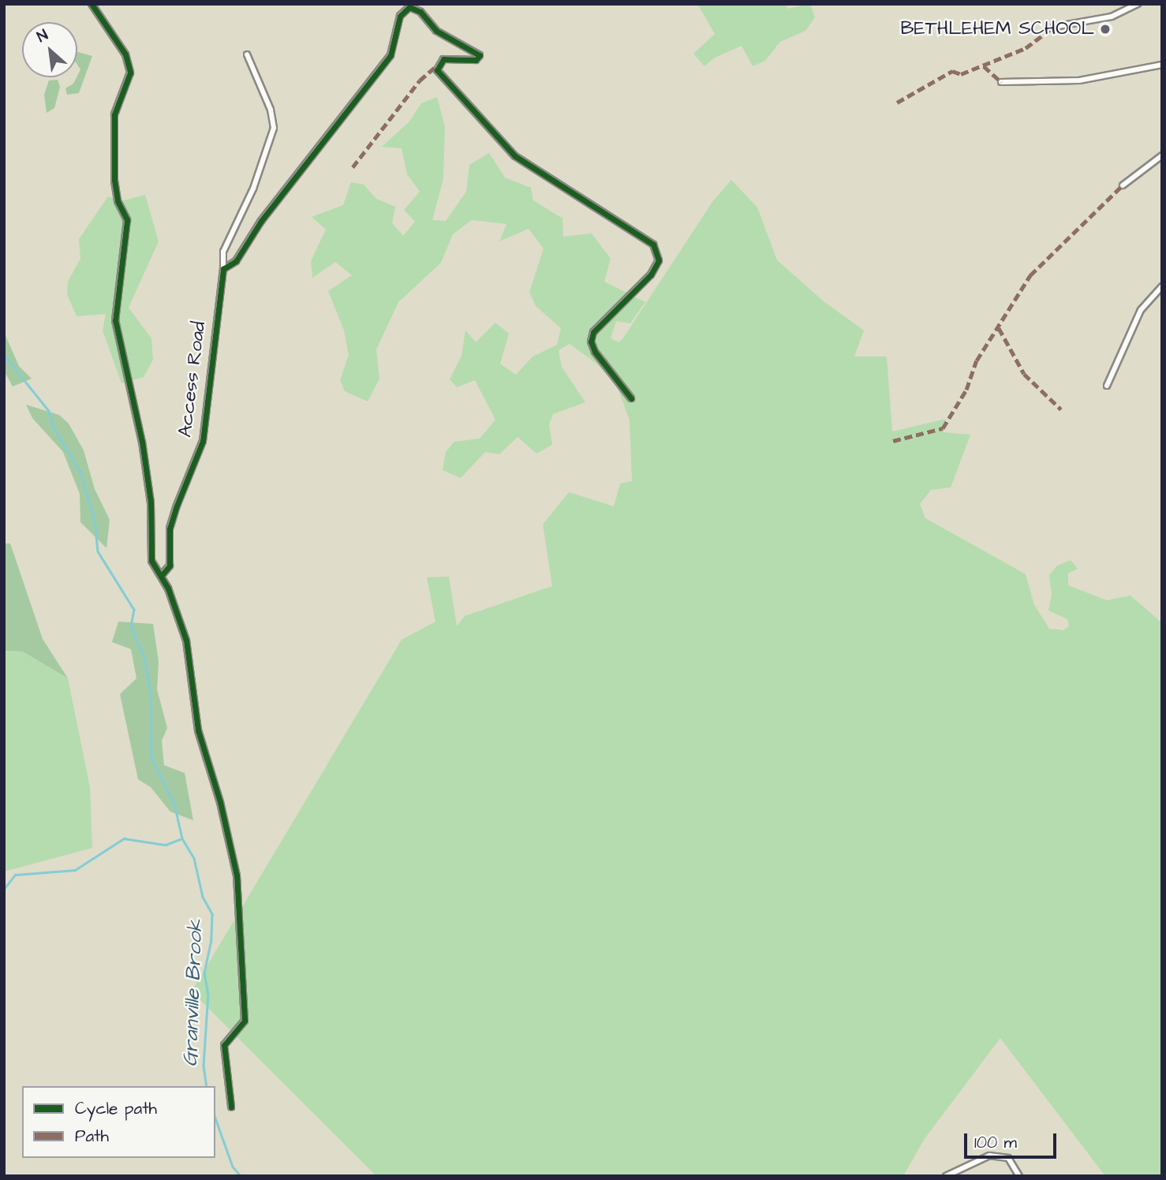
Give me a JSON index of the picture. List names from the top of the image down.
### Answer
{
  "streets": {
    "street": ["Access Road"]
  },
  "water": ["Granville Brook"],
  "places": ["BETHLEHEM SCHOOL"],
  "legend": ["Cycle path", "Path"],
  "scale_bar": "100 m",
  "north": "top left"
}
